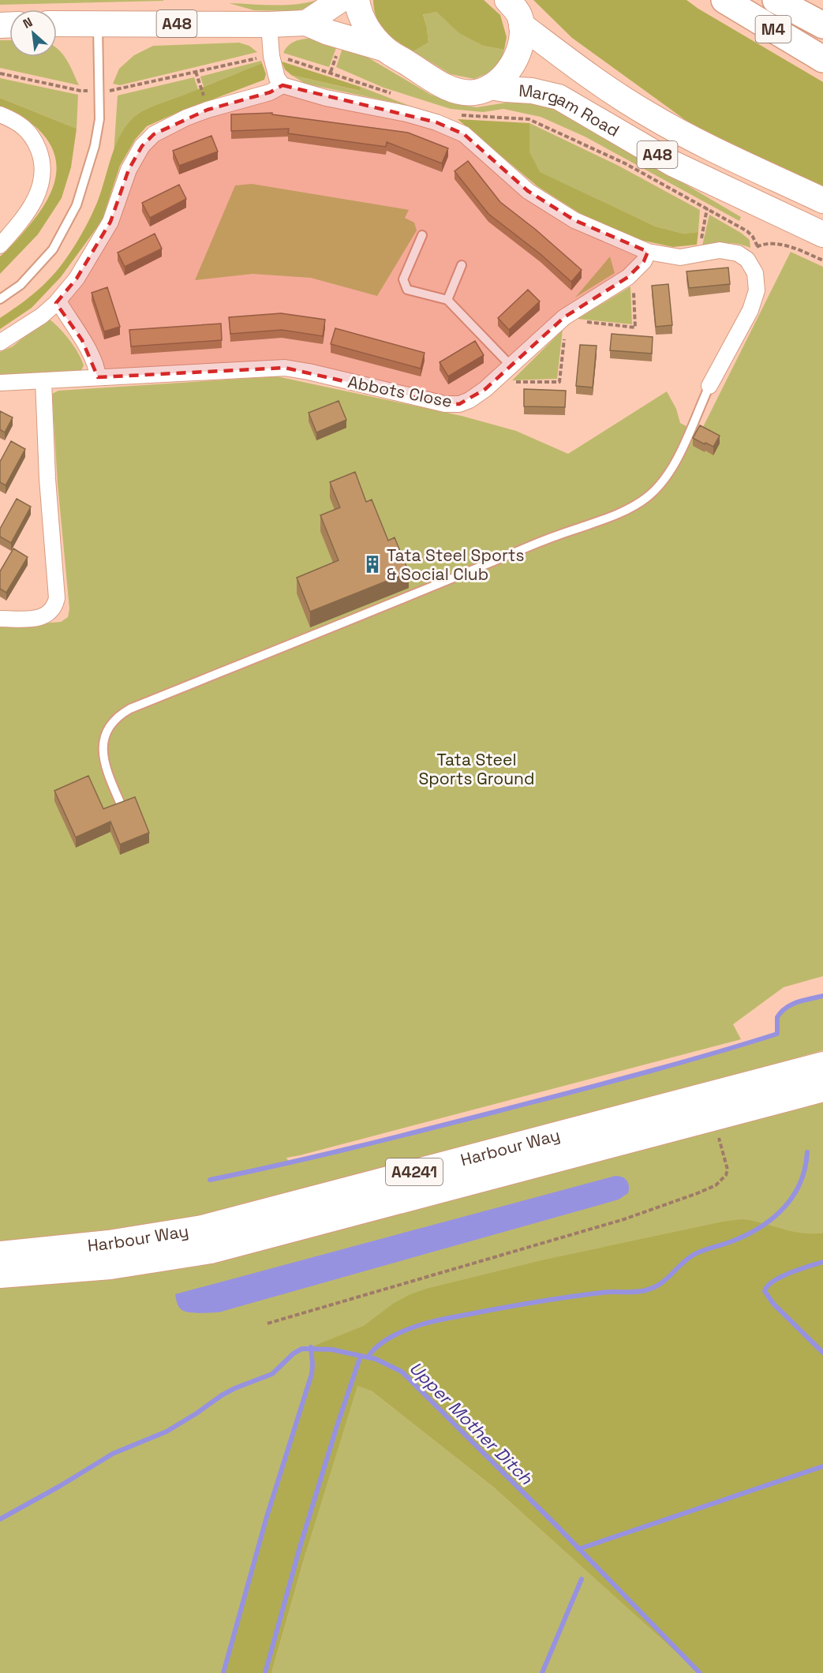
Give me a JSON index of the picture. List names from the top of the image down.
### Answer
{
  "streets": {
    "highway": ["M4"],
    "main road": [
      "A48",
      "Margam Road",
      "Harbour Way",
      "A4241"
    ],
    "street": ["Abbots Close"]
  },
  "water": ["Upper Mother Ditch"],
  "parks": ["Tata Steel Sports Ground"],
  "places": {
    "building": ["Tata Steel Sports & Social Club"]
  },
  "north": "top left"
}
